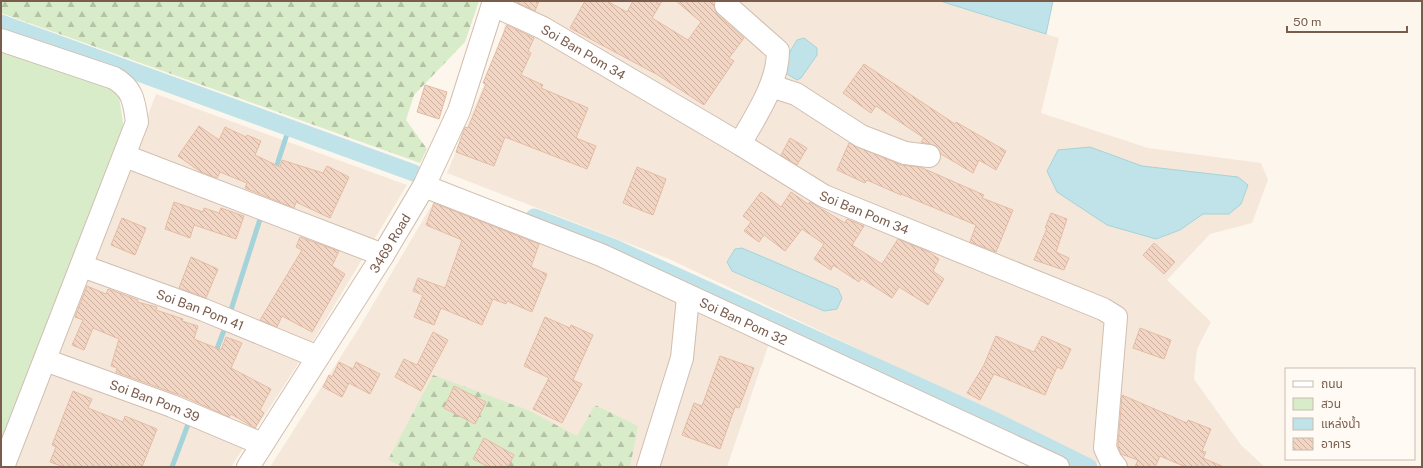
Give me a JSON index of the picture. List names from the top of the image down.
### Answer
{
  "streets": {
    "street": [
      "Soi Ban Pom 34",
      "3469 Road",
      "Soi Ban Pom 41",
      "Soi Ban Pom 32",
      "Soi Ban Pom 39"
    ]
  },
  "crossings": [
    ["Soi Ban Pom 34", "3469 Road"],
    ["3469 Road", "Soi Ban Pom 41"],
    ["3469 Road", "Soi Ban Pom 32"],
    ["3469 Road", "Soi Ban Pom 39"]
  ],
  "legend": [
    "ถนน",
    "สวน",
    "แหล่งน้ำ",
    "อาคาร"
  ],
  "scale_bar": "50 m"
}
